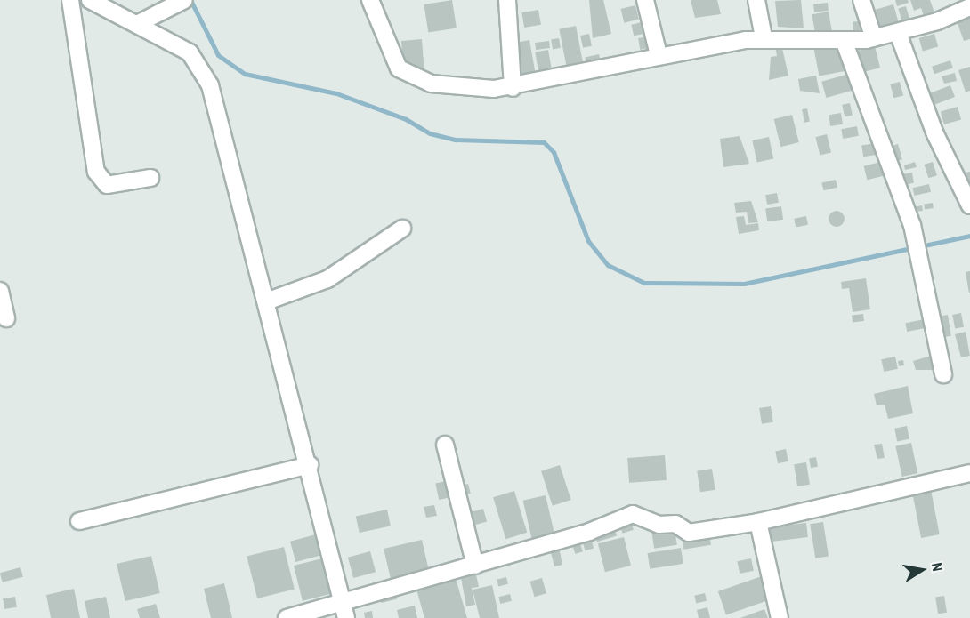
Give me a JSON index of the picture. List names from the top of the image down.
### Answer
{
  "north": "right"
}
